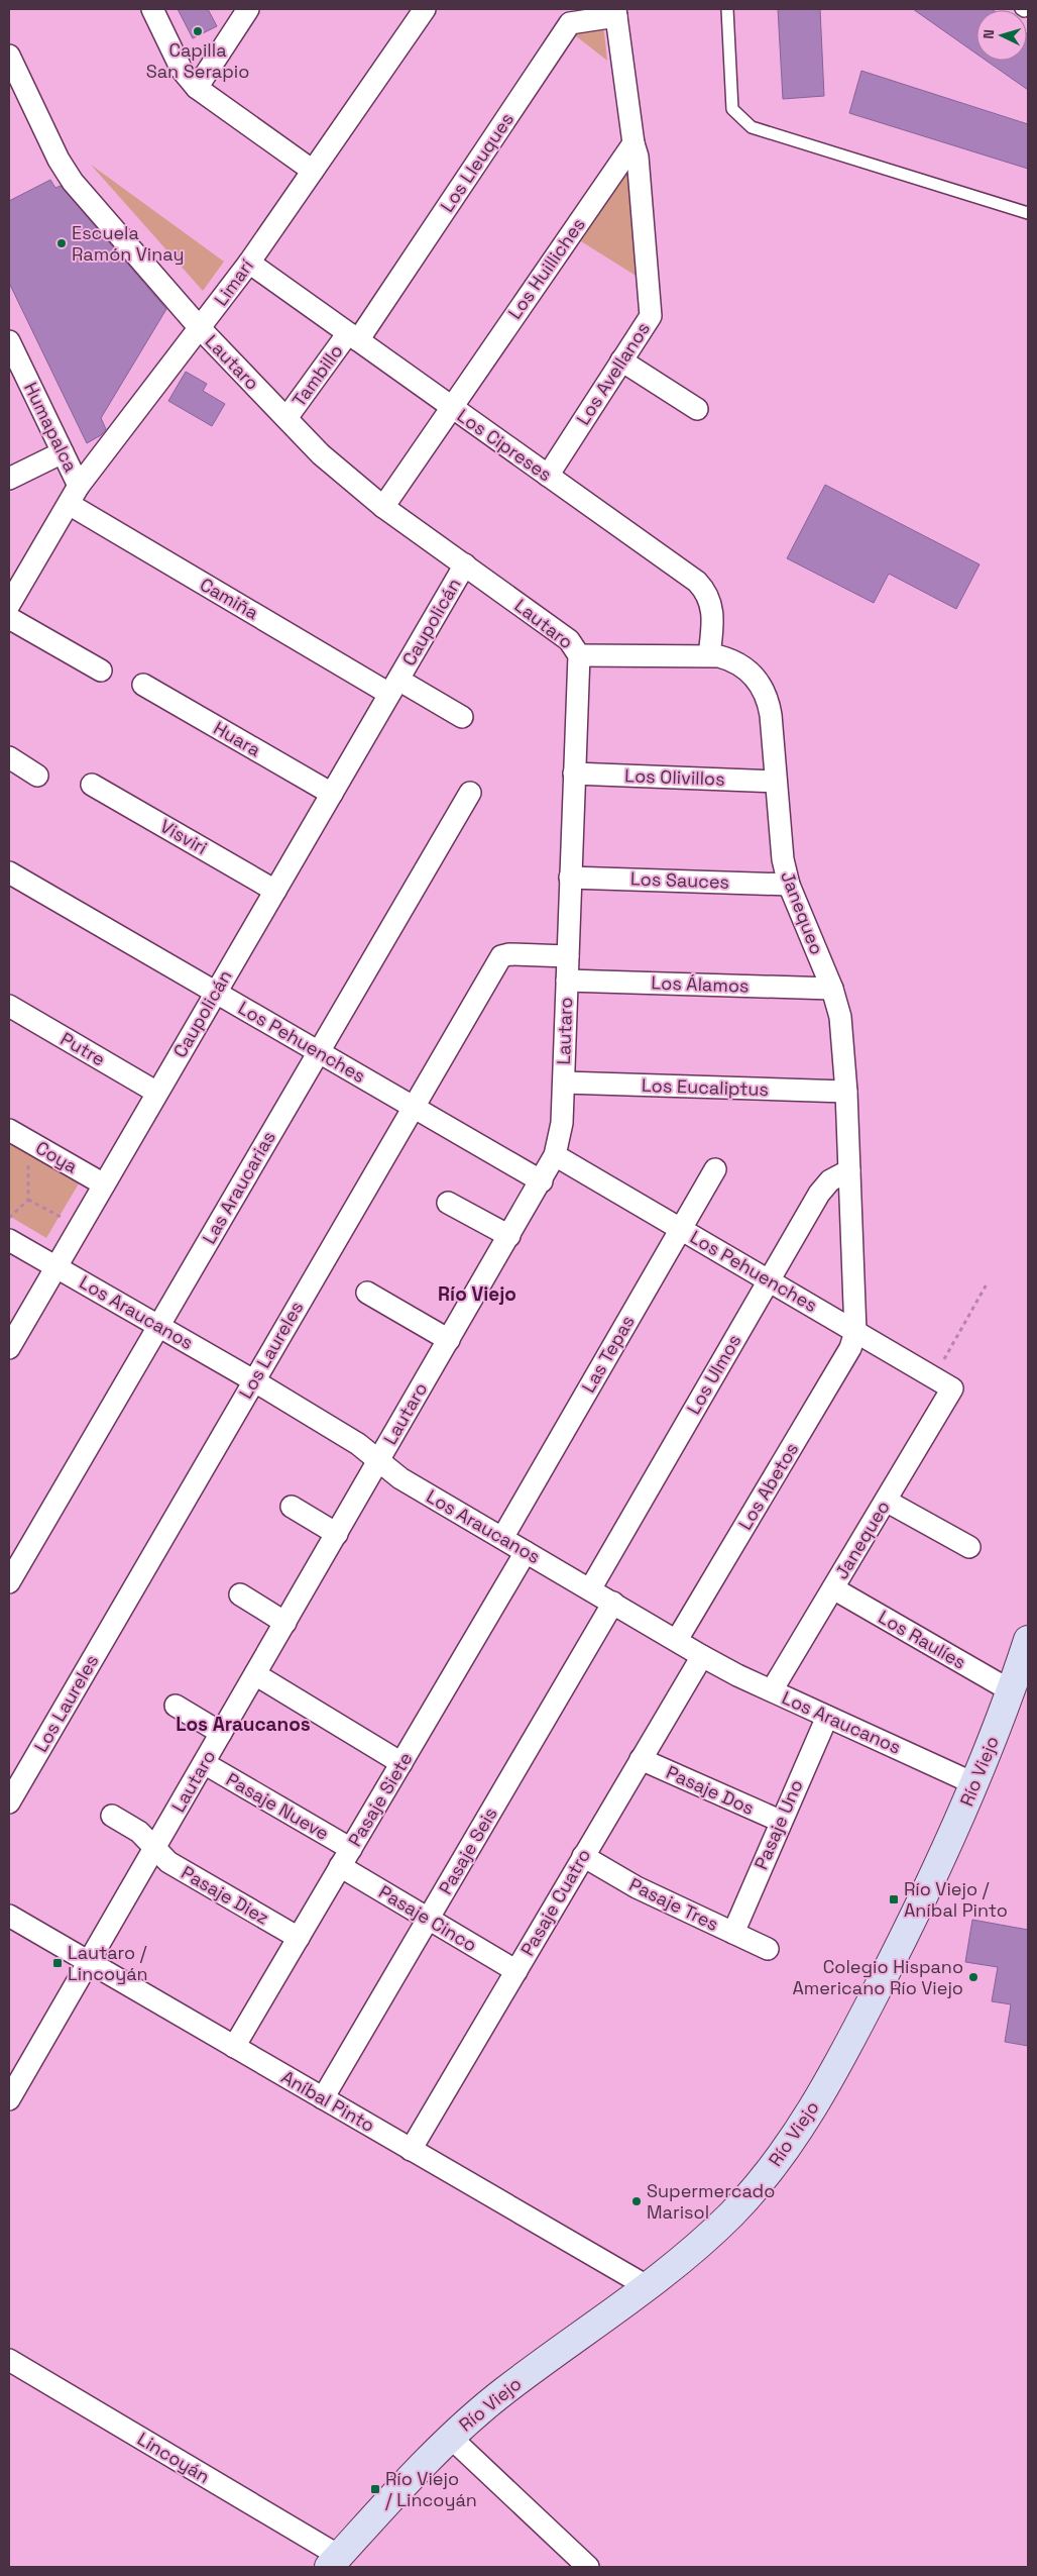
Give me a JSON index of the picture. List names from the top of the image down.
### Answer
{
  "streets": {
    "main road": ["Río Viejo"],
    "street": [
      "Los Lleuques",
      "Los Huilliches",
      "Limarí",
      "Lautaro",
      "Los Avellanos",
      "Tambillo",
      "Humapalca",
      "Los Cipreses",
      "Camiña",
      "Caupolicán",
      "Huara",
      "Los Olivillos",
      "Visviri",
      "Los Sauces",
      "Janequeo",
      "Los Álamos",
      "Los Pehuenches",
      "Putre",
      "Los Eucaliptus",
      "Coya",
      "Las Araucarias",
      "Los Araucanos",
      "Los Laureles",
      "Las Tepas",
      "Los Ulmos",
      "Los Abetos",
      "Los Raulíes",
      "Pasaje Dos",
      "Pasaje Siete",
      "Pasaje Nueve",
      "Pasaje Uno",
      "Pasaje Seis",
      "Pasaje Diez",
      "Pasaje Cuatro",
      "Pasaje Tres",
      "Pasaje Cinco",
      "Aníbal Pinto",
      "Lincoyán"
    ]
  },
  "crossings": [
    ["Los Lleuques", "Tambillo"],
    ["Los Lleuques", "Los Cipreses"],
    ["Los Huilliches", "Lautaro"],
    ["Los Huilliches", "Los Avellanos"],
    ["Los Huilliches", "Los Cipreses"],
    ["Limarí", "Lautaro"],
    ["Limarí", "Humapalca"],
    ["Limarí", "Los Cipreses"],
    ["Limarí", "Camiña"],
    ["Lautaro", "Tambillo"],
    ["Lautaro", "Caupolicán"],
    ["Lautaro", "Los Olivillos"],
    ["Lautaro", "Los Sauces"],
    ["Lautaro", "Janequeo"],
    ["Lautaro", "Los Álamos"],
    ["Lautaro", "Los Pehuenches"],
    ["Lautaro", "Los Eucaliptus"],
    ["Lautaro", "Los Araucanos"],
    ["Lautaro", "Los Laureles"],
    ["Lautaro", "Pasaje Nueve"],
    ["Lautaro", "Pasaje Diez"],
    ["Lautaro", "Aníbal Pinto"],
    ["Los Avellanos", "Los Cipreses"],
    ["Tambillo", "Los Cipreses"],
    ["Humapalca", "Camiña"],
    ["Los Cipreses", "Janequeo"],
    ["Camiña", "Caupolicán"],
    ["Caupolicán", "Huara"],
    ["Caupolicán", "Visviri"],
    ["Caupolicán", "Los Pehuenches"],
    ["Caupolicán", "Putre"],
    ["Caupolicán", "Coya"],
    ["Caupolicán", "Los Araucanos"],
    ["Los Olivillos", "Janequeo"],
    ["Los Sauces", "Janequeo"],
    ["Janequeo", "Los Álamos"],
    ["Janequeo", "Los Pehuenches"],
    ["Janequeo", "Los Eucaliptus"],
    ["Janequeo", "Los Araucanos"],
    ["Janequeo", "Los Ulmos"],
    ["Janequeo", "Los Abetos"],
    ["Janequeo", "Los Raulíes"],
    ["Los Pehuenches", "Las Araucarias"],
    ["Los Pehuenches", "Los Laureles"],
    ["Los Pehuenches", "Las Tepas"],
    ["Los Pehuenches", "Los Ulmos"],
    ["Los Pehuenches", "Los Abetos"],
    ["Las Araucarias", "Los Araucanos"],
    ["Los Araucanos", "Los Laureles"],
    ["Los Araucanos", "Las Tepas"],
    ["Los Araucanos", "Los Ulmos"],
    ["Los Araucanos", "Los Abetos"],
    ["Los Araucanos", "Río Viejo"],
    ["Los Araucanos", "Pasaje Siete"],
    ["Los Araucanos", "Pasaje Uno"],
    ["Los Araucanos", "Pasaje Seis"],
    ["Los Araucanos", "Pasaje Cuatro"],
    ["Los Raulíes", "Río Viejo"],
    ["Río Viejo", "Aníbal Pinto"],
    ["Río Viejo", "Lincoyán"],
    ["Pasaje Dos", "Pasaje Uno"],
    ["Pasaje Dos", "Pasaje Cuatro"],
    ["Pasaje Siete", "Pasaje Nueve"],
    ["Pasaje Siete", "Pasaje Diez"],
    ["Pasaje Siete", "Pasaje Cinco"],
    ["Pasaje Siete", "Aníbal Pinto"],
    ["Pasaje Nueve", "Pasaje Cinco"],
    ["Pasaje Uno", "Pasaje Tres"],
    ["Pasaje Seis", "Pasaje Cinco"],
    ["Pasaje Seis", "Aníbal Pinto"],
    ["Pasaje Cuatro", "Pasaje Tres"],
    ["Pasaje Cuatro", "Pasaje Cinco"],
    ["Pasaje Cuatro", "Aníbal Pinto"]
  ],
  "districts": ["Río Viejo", "Los Araucanos"],
  "places": {
    "other": [
      "Capilla San Serapio",
      "Escuela Ramón Vinay",
      "Colegio Hispano Americano Río Viejo",
      "Supermercado Marisol"
    ],
    "transit": ["Río Viejo / Aníbal Pinto", "Lautaro / Lincoyán", "Río Viejo / Lincoyán"]
  },
  "north": "left"
}
